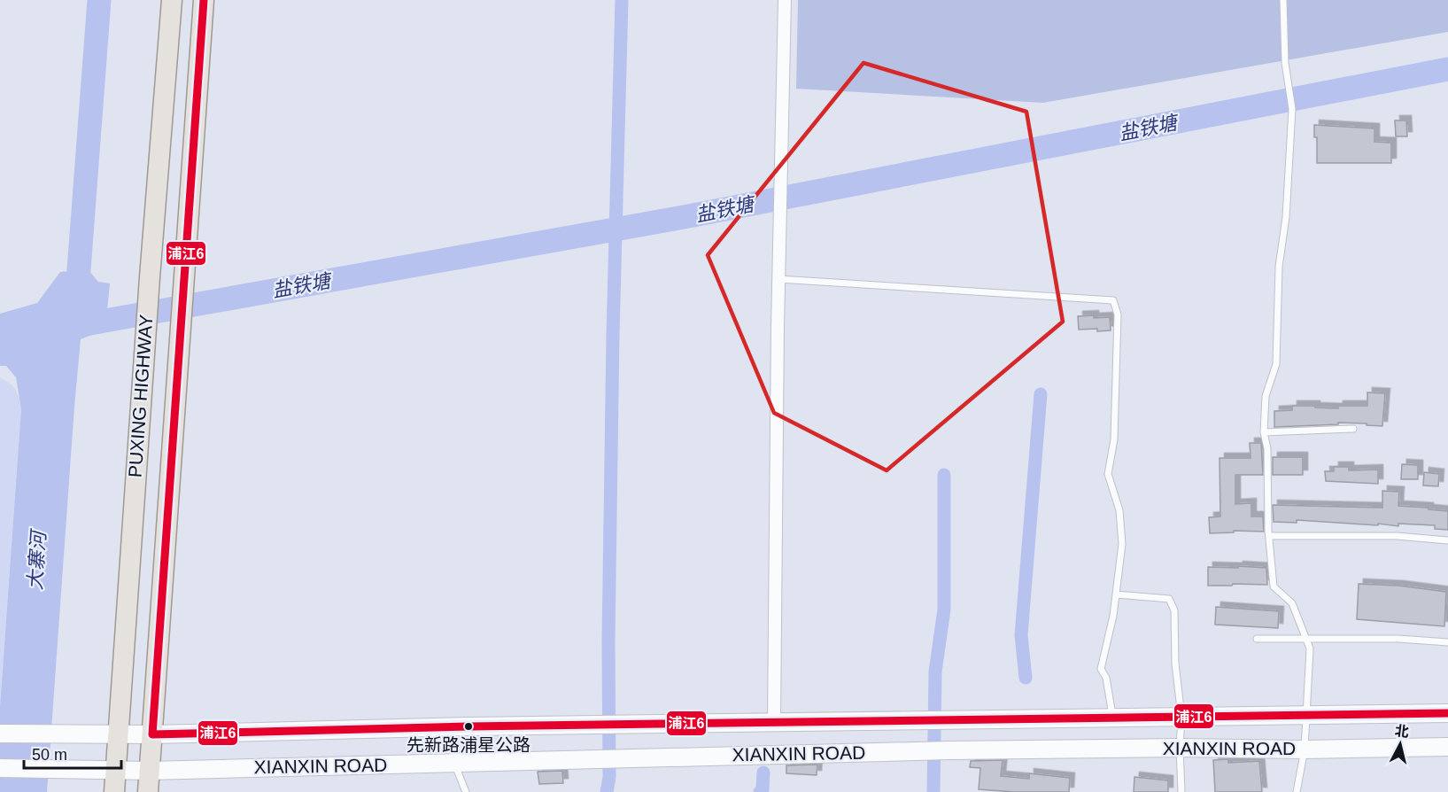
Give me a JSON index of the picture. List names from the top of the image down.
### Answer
{
  "streets": {
    "main road": ["PUXING HIGHWAY", "XIANXIN ROAD"]
  },
  "crossings": [
    ["PUXING HIGHWAY", "XIANXIN ROAD"]
  ],
  "water": ["盐铁塘", "大寨河"],
  "places": ["先新路浦星公路"],
  "lines": ["transit line 浦江6"],
  "scale_bar": "50 m",
  "north": "top"
}
